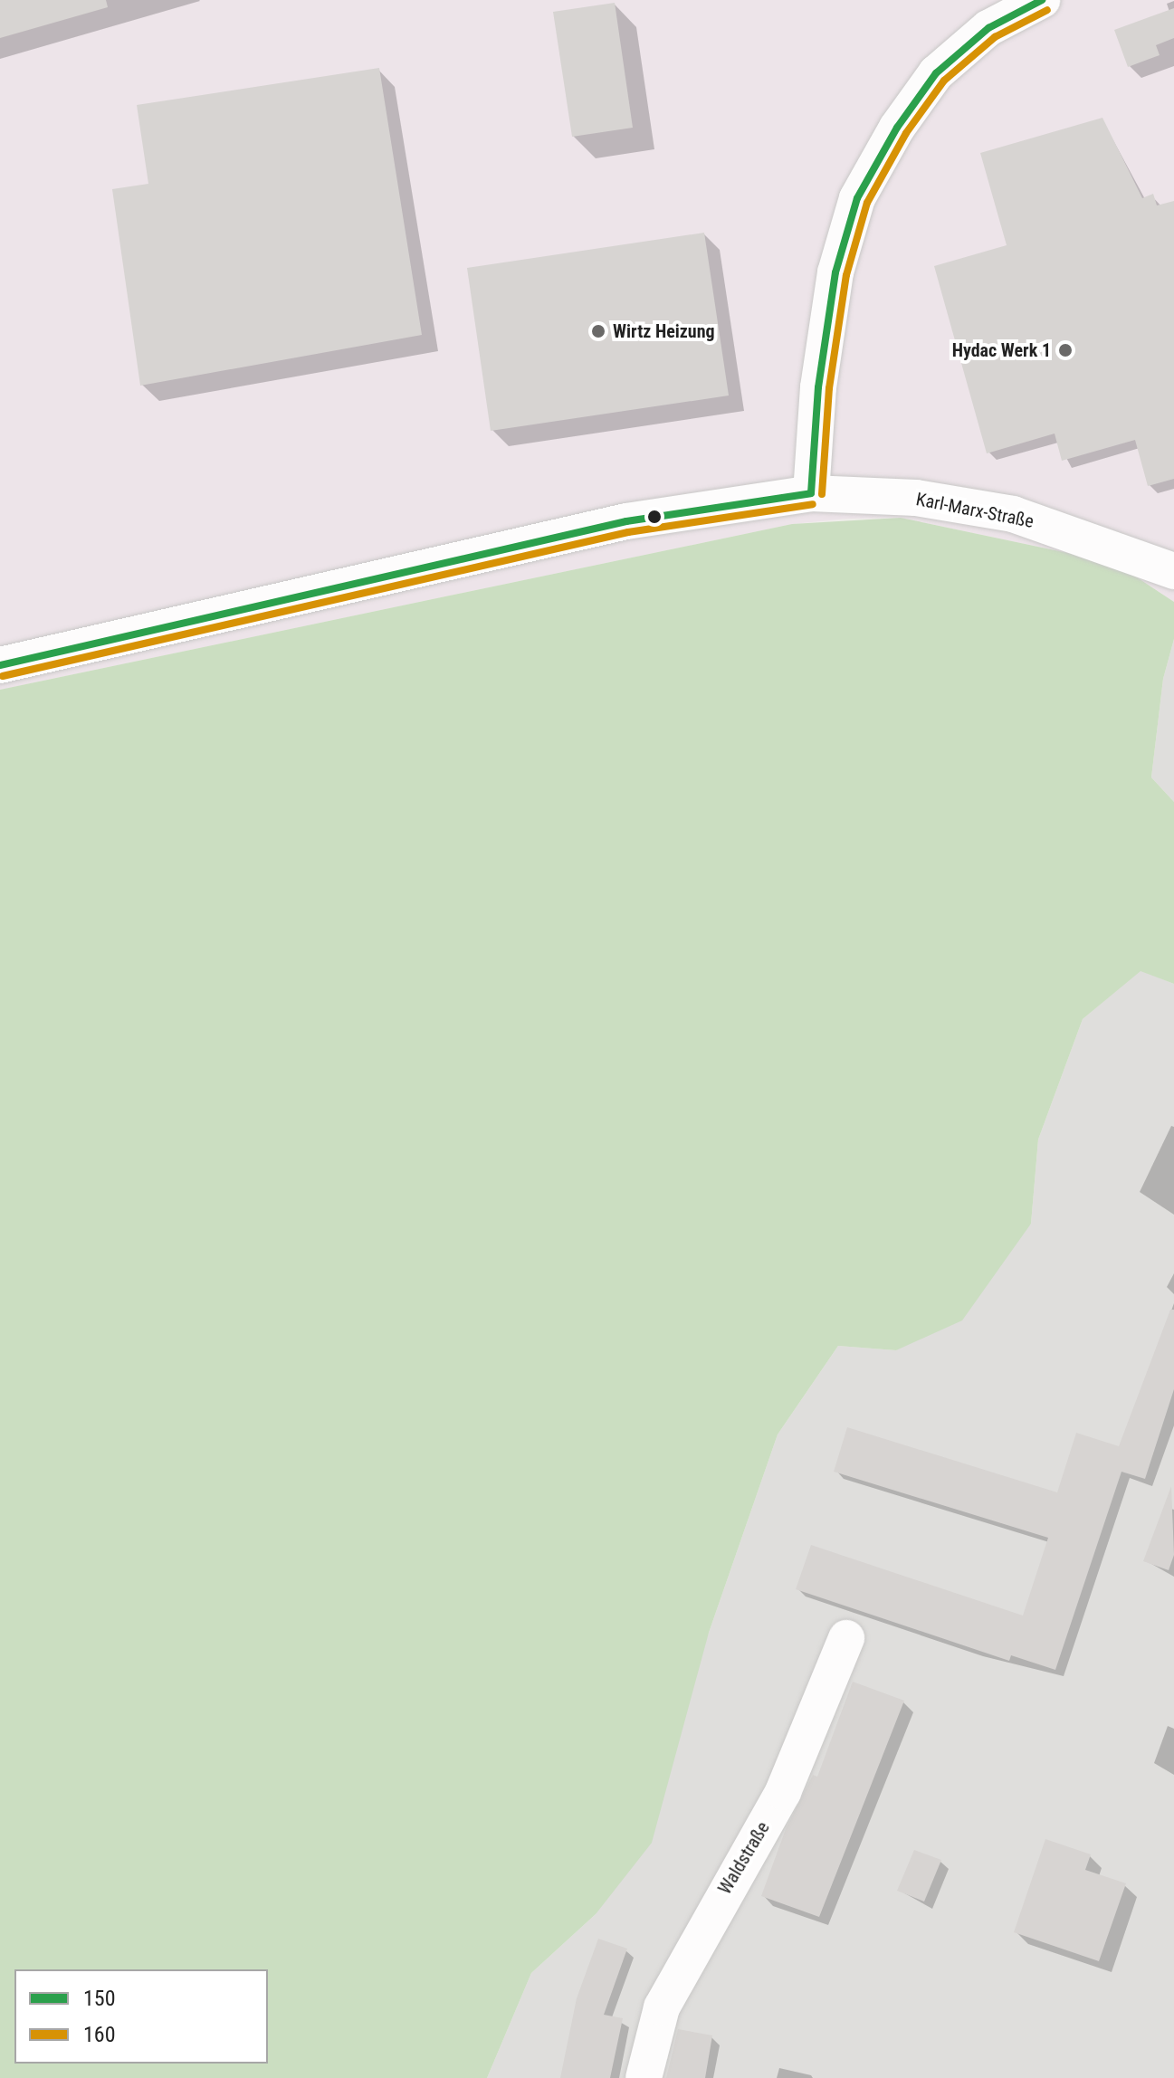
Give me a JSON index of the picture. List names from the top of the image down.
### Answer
{
  "streets": {
    "street": ["Karl-Marx-Straße", "Waldstraße"]
  },
  "places": ["Wirtz Heizung", "Hydac Werk 1"],
  "lines": ["transit line 150", "transit line 160"],
  "legend": ["150", "160"]
}
